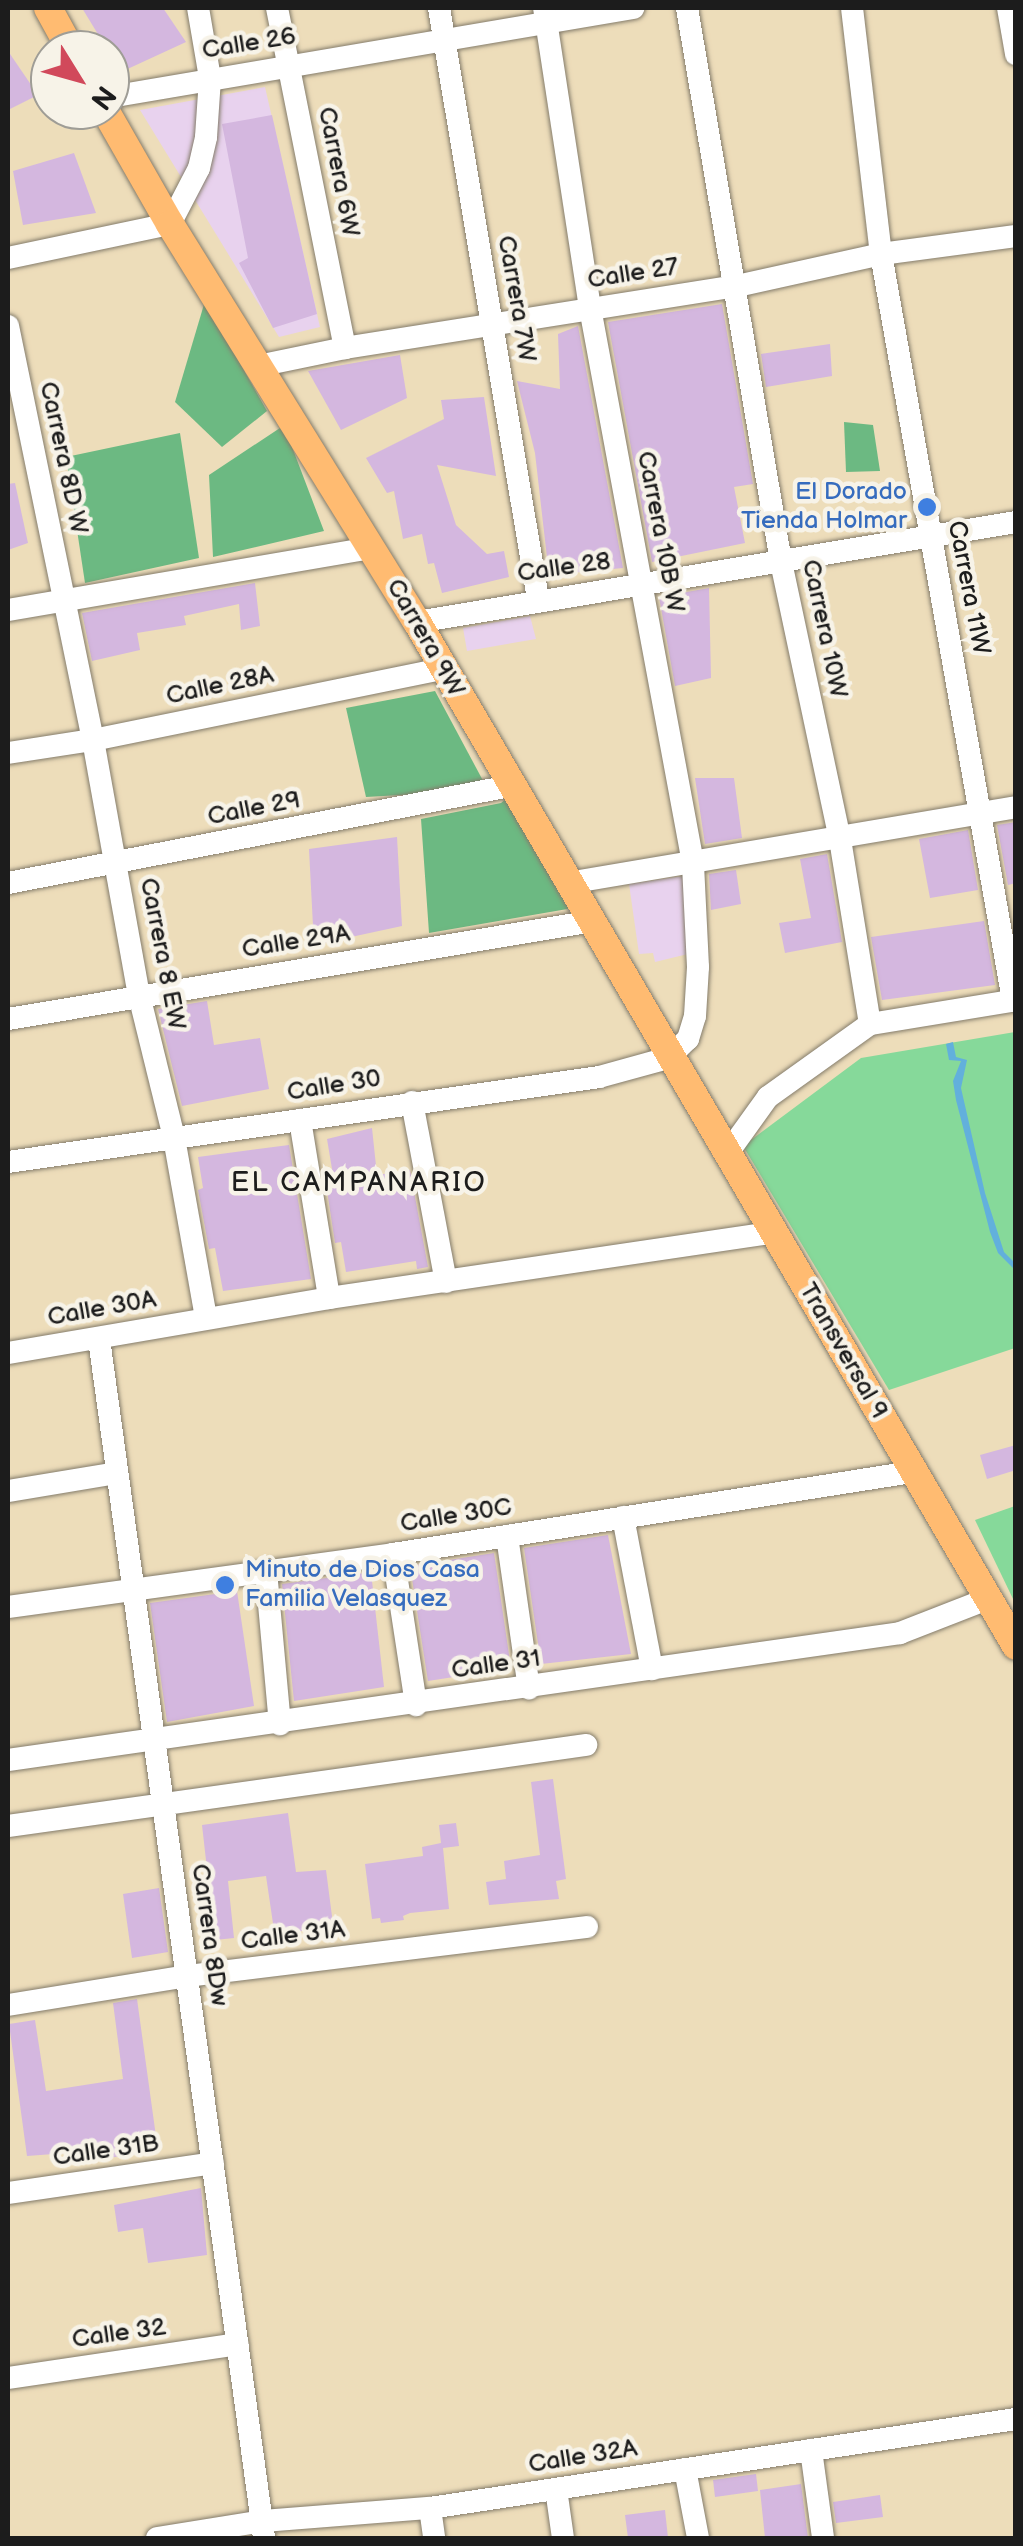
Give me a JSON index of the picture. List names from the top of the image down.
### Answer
{
  "streets": {
    "main road": ["Carrera 9W", "Transversal 9"],
    "street": [
      "Calle 26",
      "Carrera 6W",
      "Calle 27",
      "Carrera 7W",
      "Carrera 8D W",
      "Carrera 10B W",
      "Calle 28",
      "Carrera 11W",
      "Carrera 10W",
      "Calle 28A",
      "Calle 29",
      "Calle 29A",
      "Carrera 8 EW",
      "Calle 30",
      "Calle 30A",
      "Calle 30C",
      "Calle 31",
      "Carrera 8Dw",
      "Calle 31A",
      "Calle 31B",
      "Calle 32",
      "Calle 32A"
    ]
  },
  "crossings": [
    ["Calle 26", "Carrera 6W"],
    ["Calle 26", "Carrera 7W"],
    ["Calle 26", "Carrera 10B W"],
    ["Carrera 6W", "Calle 27"],
    ["Calle 27", "Carrera 7W"],
    ["Calle 27", "Carrera 10B W"],
    ["Calle 27", "Carrera 11W"],
    ["Calle 27", "Carrera 10W"],
    ["Calle 27", "Carrera 9W"],
    ["Carrera 7W", "Calle 28"],
    ["Carrera 8D W", "Carrera 8 EW"],
    ["Carrera 10B W", "Calle 28"],
    ["Carrera 10B W", "Carrera 9W"],
    ["Carrera 10B W", "Calle 30"],
    ["Carrera 10B W", "Transversal 9"],
    ["Calle 28", "Carrera 11W"],
    ["Calle 28", "Carrera 10W"],
    ["Calle 28", "Carrera 9W"],
    ["Carrera 9W", "Calle 28A"],
    ["Carrera 9W", "Calle 29"],
    ["Carrera 9W", "Calle 29A"],
    ["Carrera 9W", "Calle 30"],
    ["Carrera 9W", "Transversal 9"],
    ["Calle 28A", "Carrera 8 EW"],
    ["Calle 29", "Carrera 8 EW"],
    ["Calle 29A", "Carrera 8 EW"],
    ["Carrera 8 EW", "Calle 30"],
    ["Carrera 8 EW", "Calle 30A"],
    ["Calle 30", "Transversal 9"],
    ["Calle 30A", "Transversal 9"],
    ["Calle 30A", "Carrera 8Dw"],
    ["Transversal 9", "Calle 30C"],
    ["Transversal 9", "Calle 31"],
    ["Calle 30C", "Carrera 8Dw"],
    ["Calle 31", "Carrera 8Dw"],
    ["Carrera 8Dw", "Calle 31A"],
    ["Carrera 8Dw", "Calle 31B"],
    ["Carrera 8Dw", "Calle 32"],
    ["Carrera 8Dw", "Calle 32A"]
  ],
  "districts": ["EL CAMPANARIO"],
  "places": ["El Dorado Tienda Holmar", "Minuto de Dios Casa Familia Velasquez"],
  "north": "bottom right"
}
